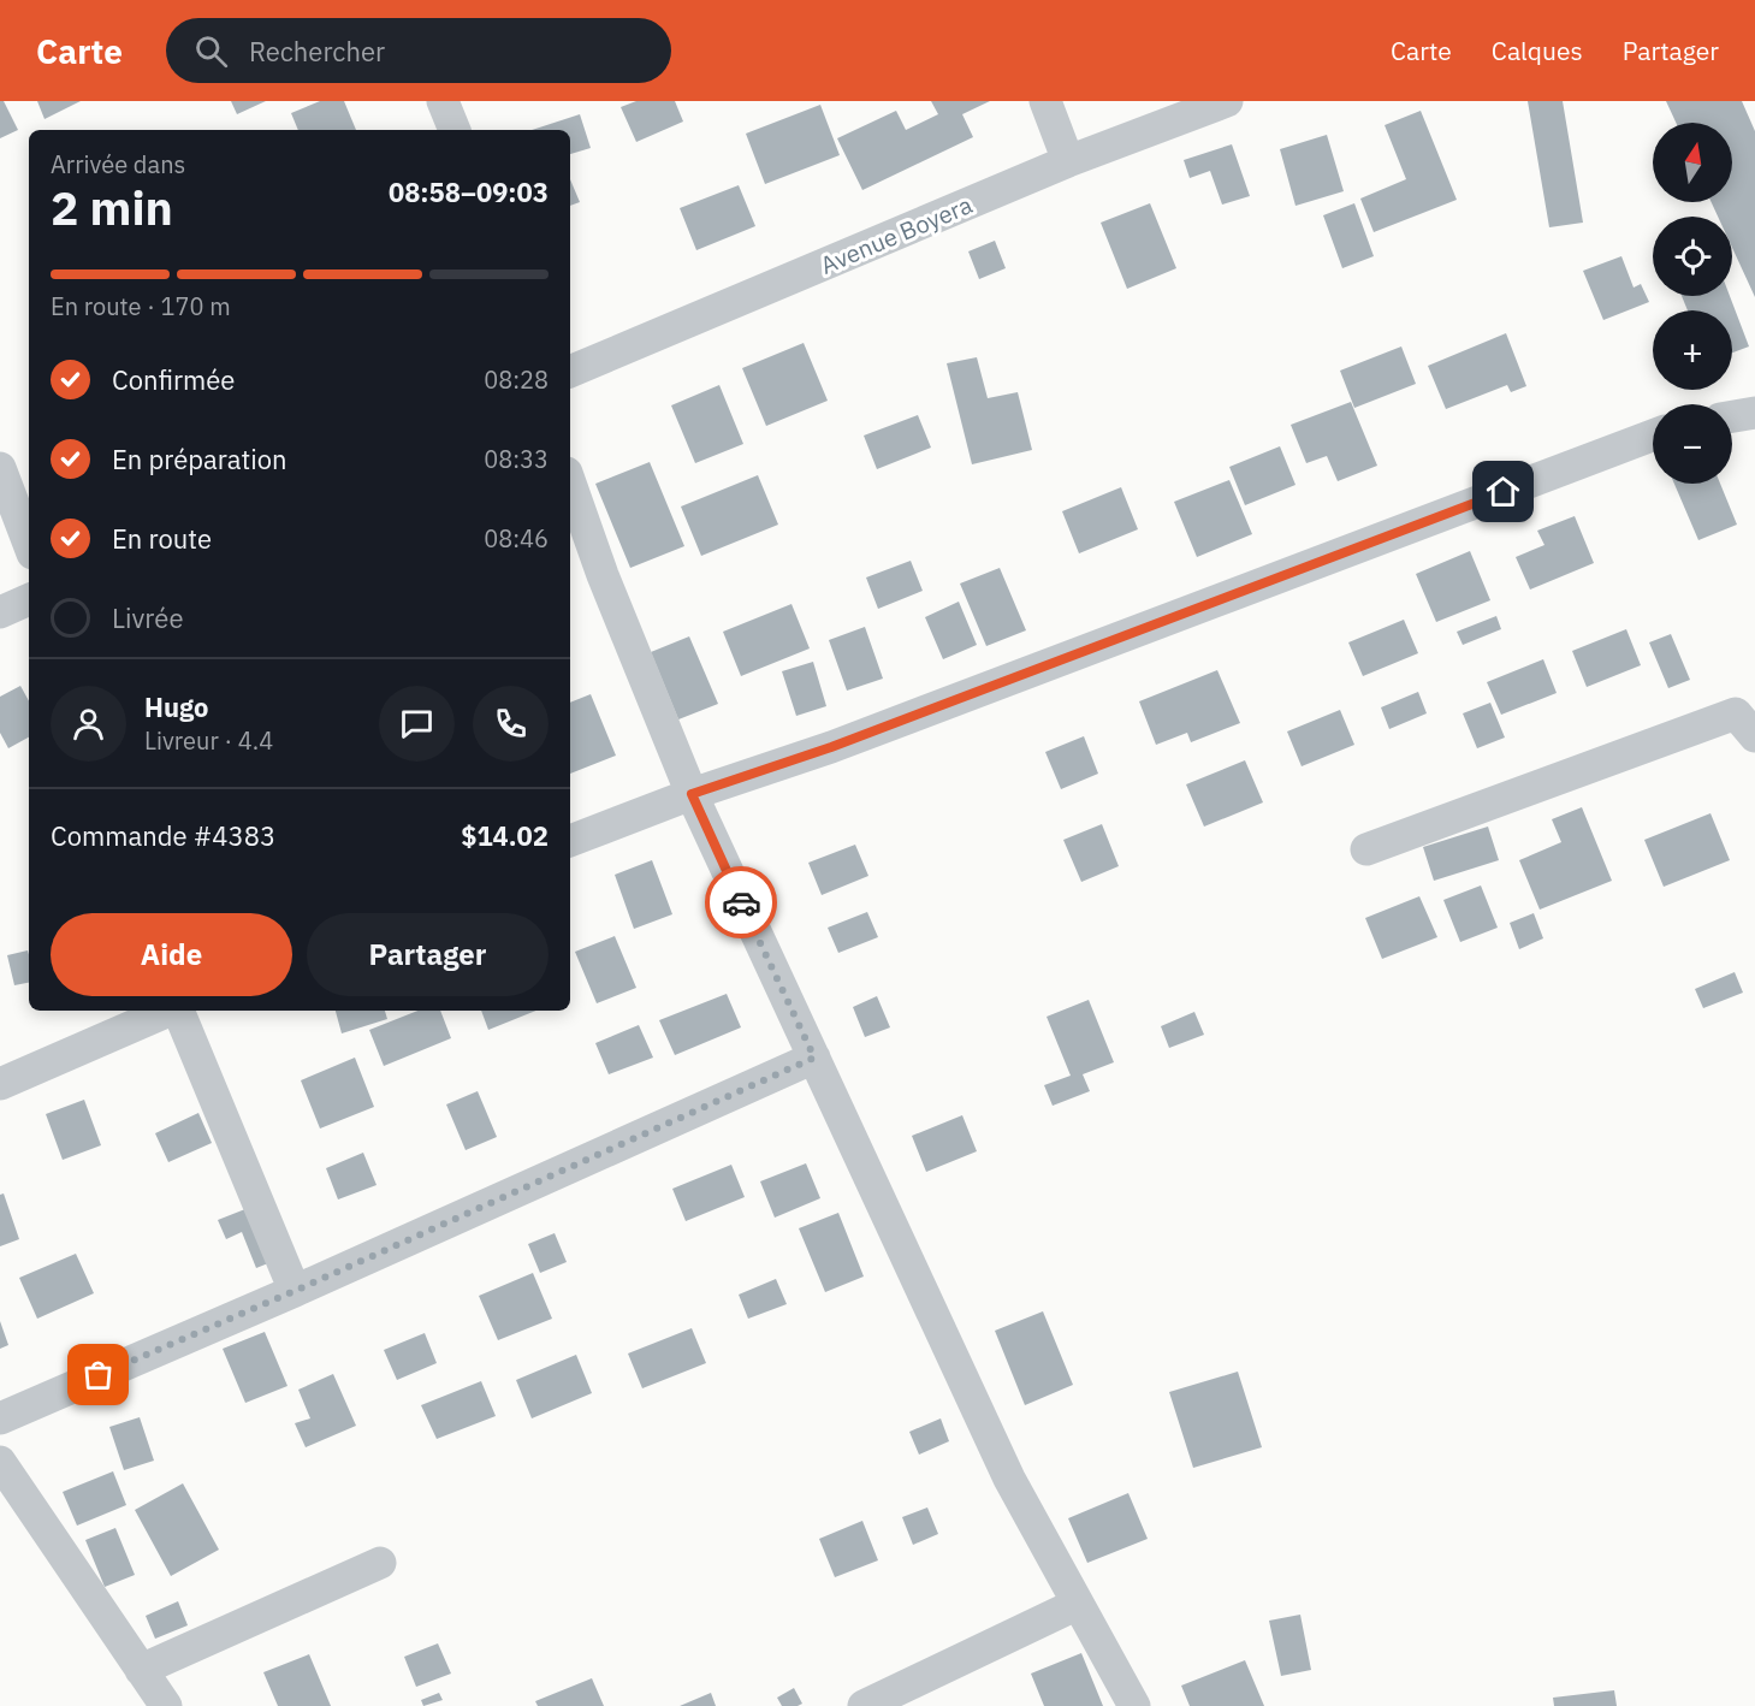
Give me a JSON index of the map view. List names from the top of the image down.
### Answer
{
  "streets": {
    "street": ["Avenue Boyera"]
  },
  "north": "top",
  "page": {
    "header": "Carte",
    "search": "Rechercher",
    "nav": ["Carte", "Calques", "Partager"],
    "map_buttons": ["+", "−"],
    "heading": ["2 min", "Arrivée dans", "08:58–09:03"],
    "panel": [
      "Hugo",
      "Livreur · 4.4",
      "Commande #4383",
      "$14.02"
    ],
    "bar": "En route · 170 m",
    "list": [
      ["Confirmée", "08:28"],
      ["En préparation", "08:33"],
      ["En route", "08:46"],
      "Livrée"
    ],
    "buttons": ["Aide", "Partager"]
  }
}
